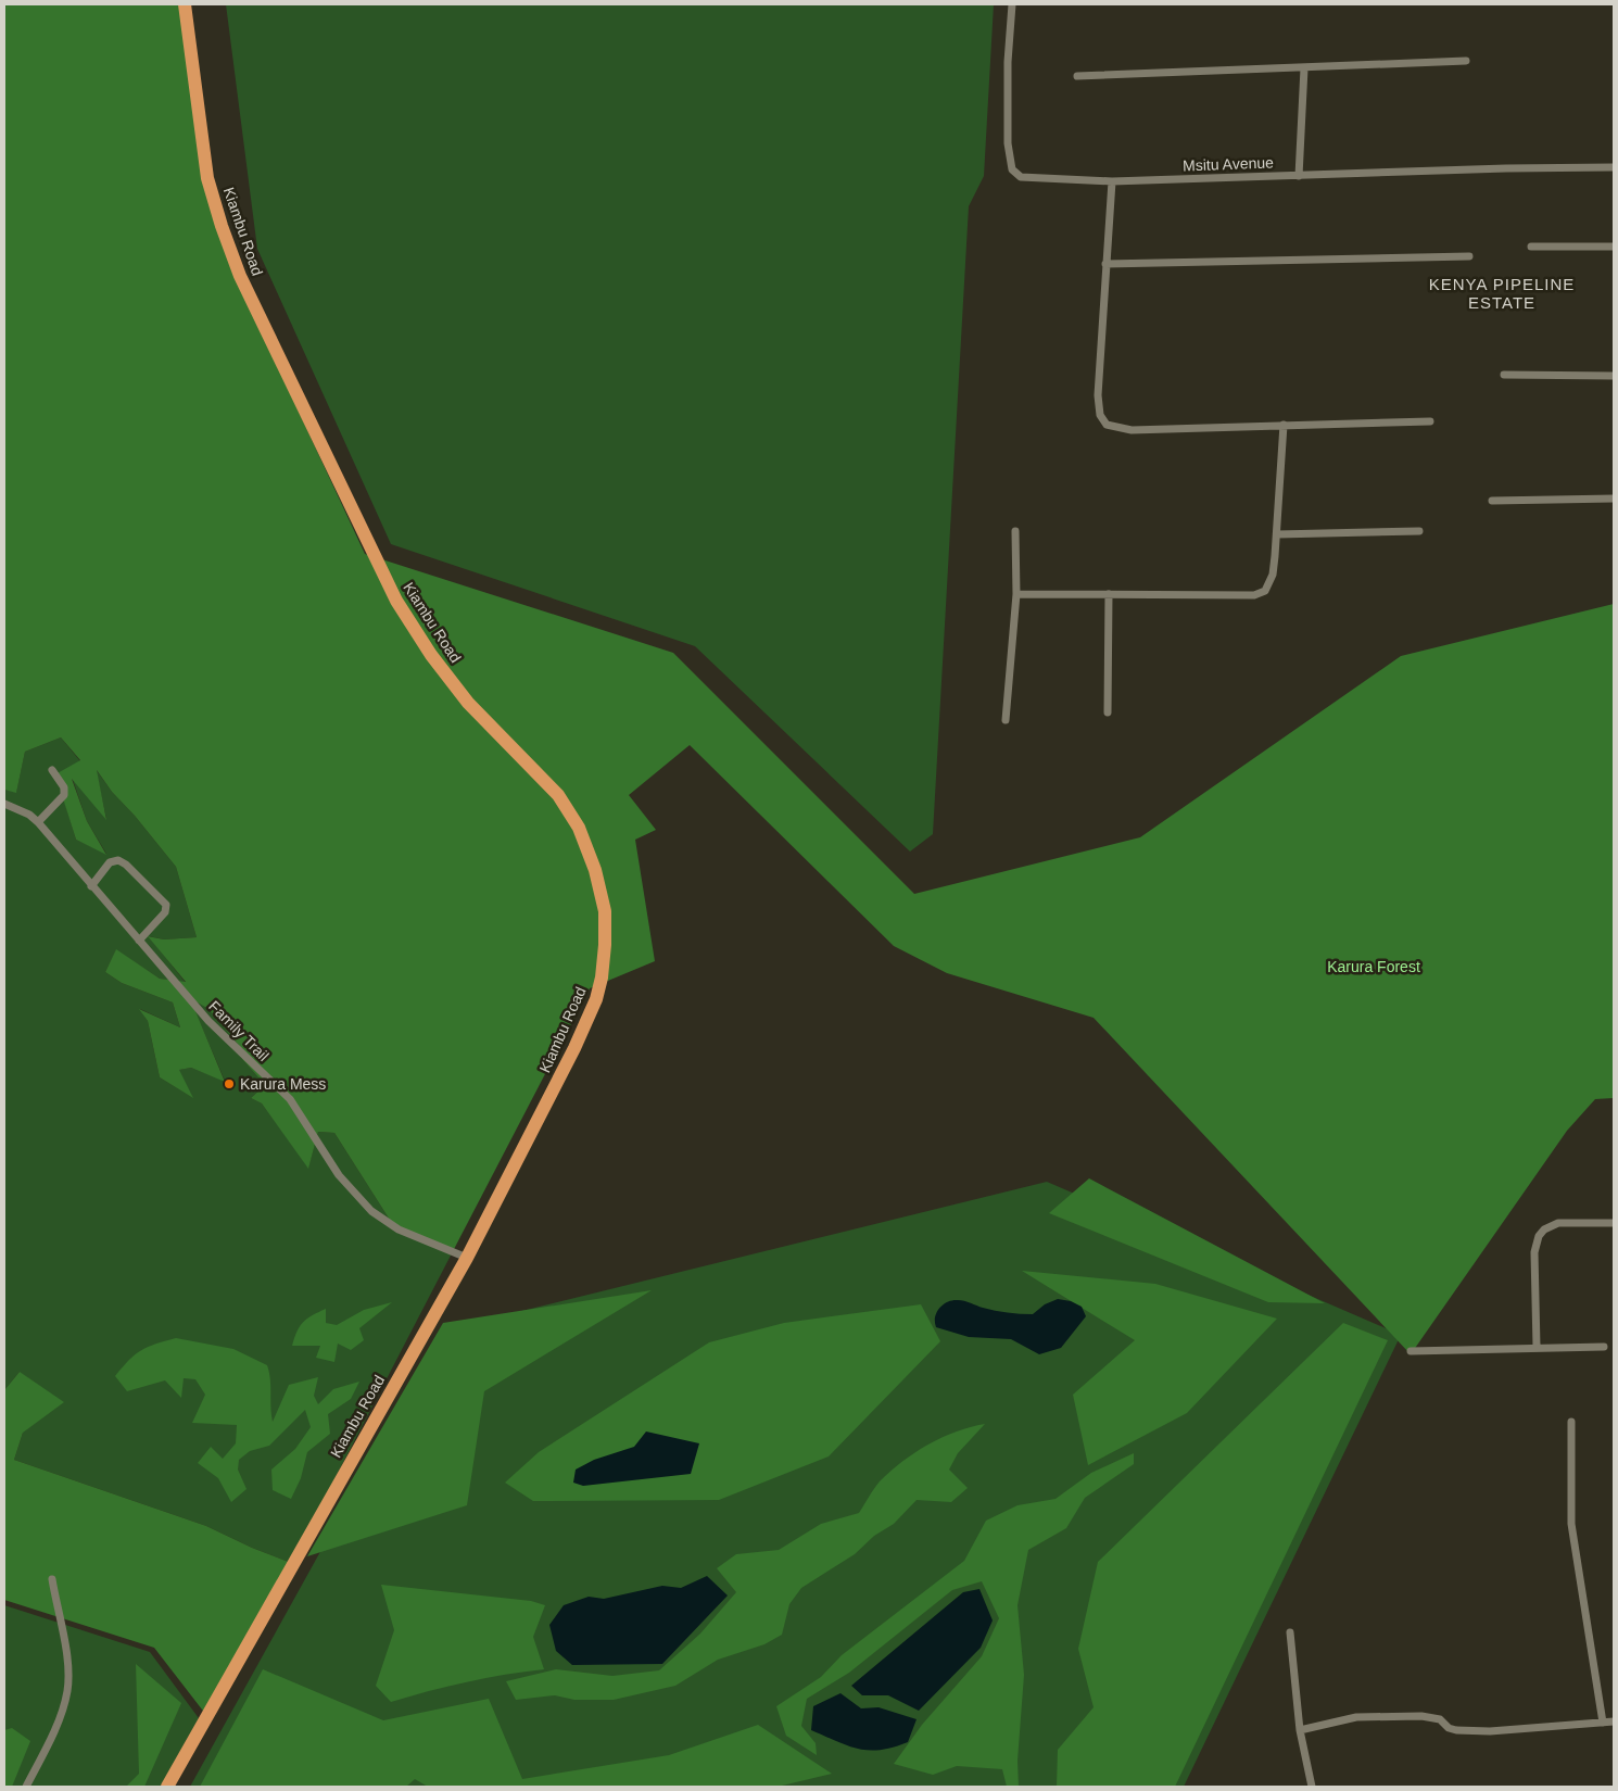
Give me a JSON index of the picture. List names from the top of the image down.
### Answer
{
  "streets": {
    "highway": ["Kiambu Road"],
    "street": ["Msitu Avenue", "Family Trail"]
  },
  "crossings": [
    ["Kiambu Road", "Family Trail"]
  ],
  "districts": ["KENYA PIPELINE ESTATE"],
  "parks": ["Karura Forest"],
  "places": ["Karura Mess"]
}
